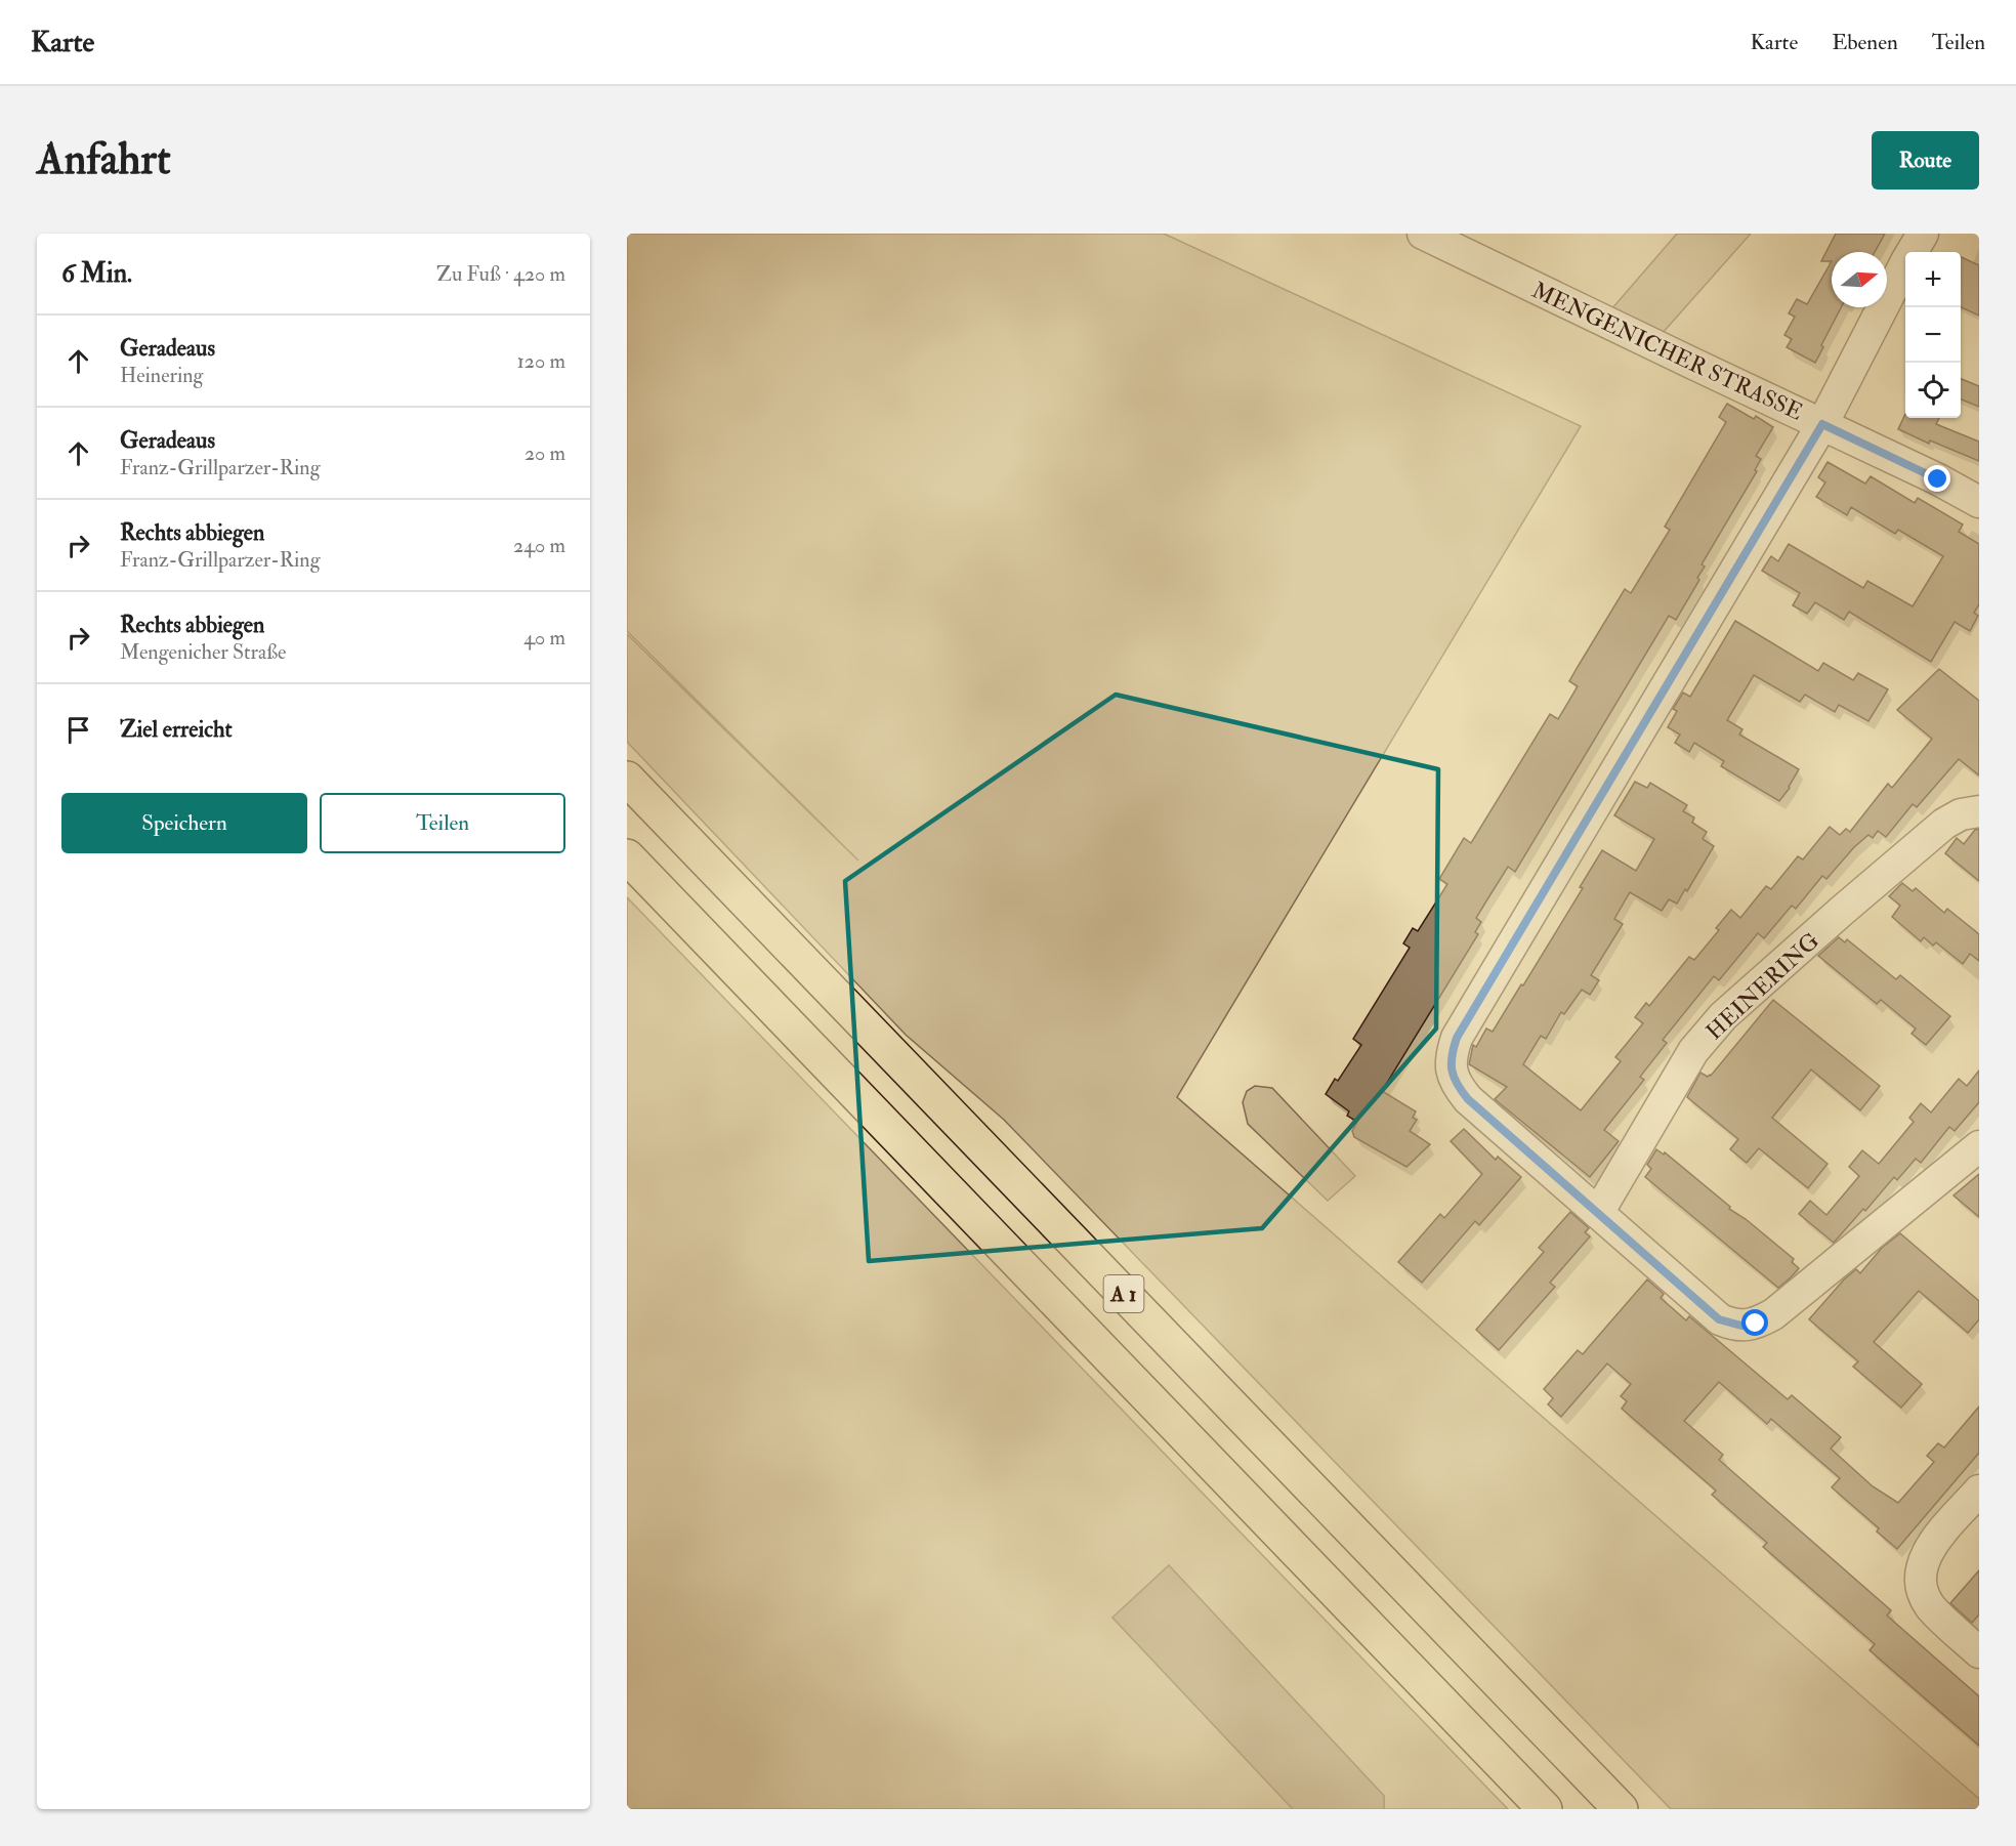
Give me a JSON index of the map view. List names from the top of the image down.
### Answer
{
  "streets": {
    "highway": ["A 1"],
    "street": ["MENGENICHER STRASSE", "HEINERING"]
  },
  "north": "right",
  "page": {
    "header": "Karte",
    "nav": ["Karte", "Ebenen", "Teilen"],
    "buttons": [
      "Route",
      ["Speichern", "Teilen"]
    ],
    "title": "Anfahrt",
    "heading": ["6 Min.", "Zu Fuß · 420 m"],
    "map_buttons": ["+", "−"],
    "list": [
      ["Geradeaus", "Heinering", "120 m"],
      ["Geradeaus", "Franz-Grillparzer-Ring", "20 m"],
      ["Rechts abbiegen", "Franz-Grillparzer-Ring", "240 m"],
      ["Rechts abbiegen", "Mengenicher Straße", "40 m"],
      "Ziel erreicht"
    ]
  }
}
